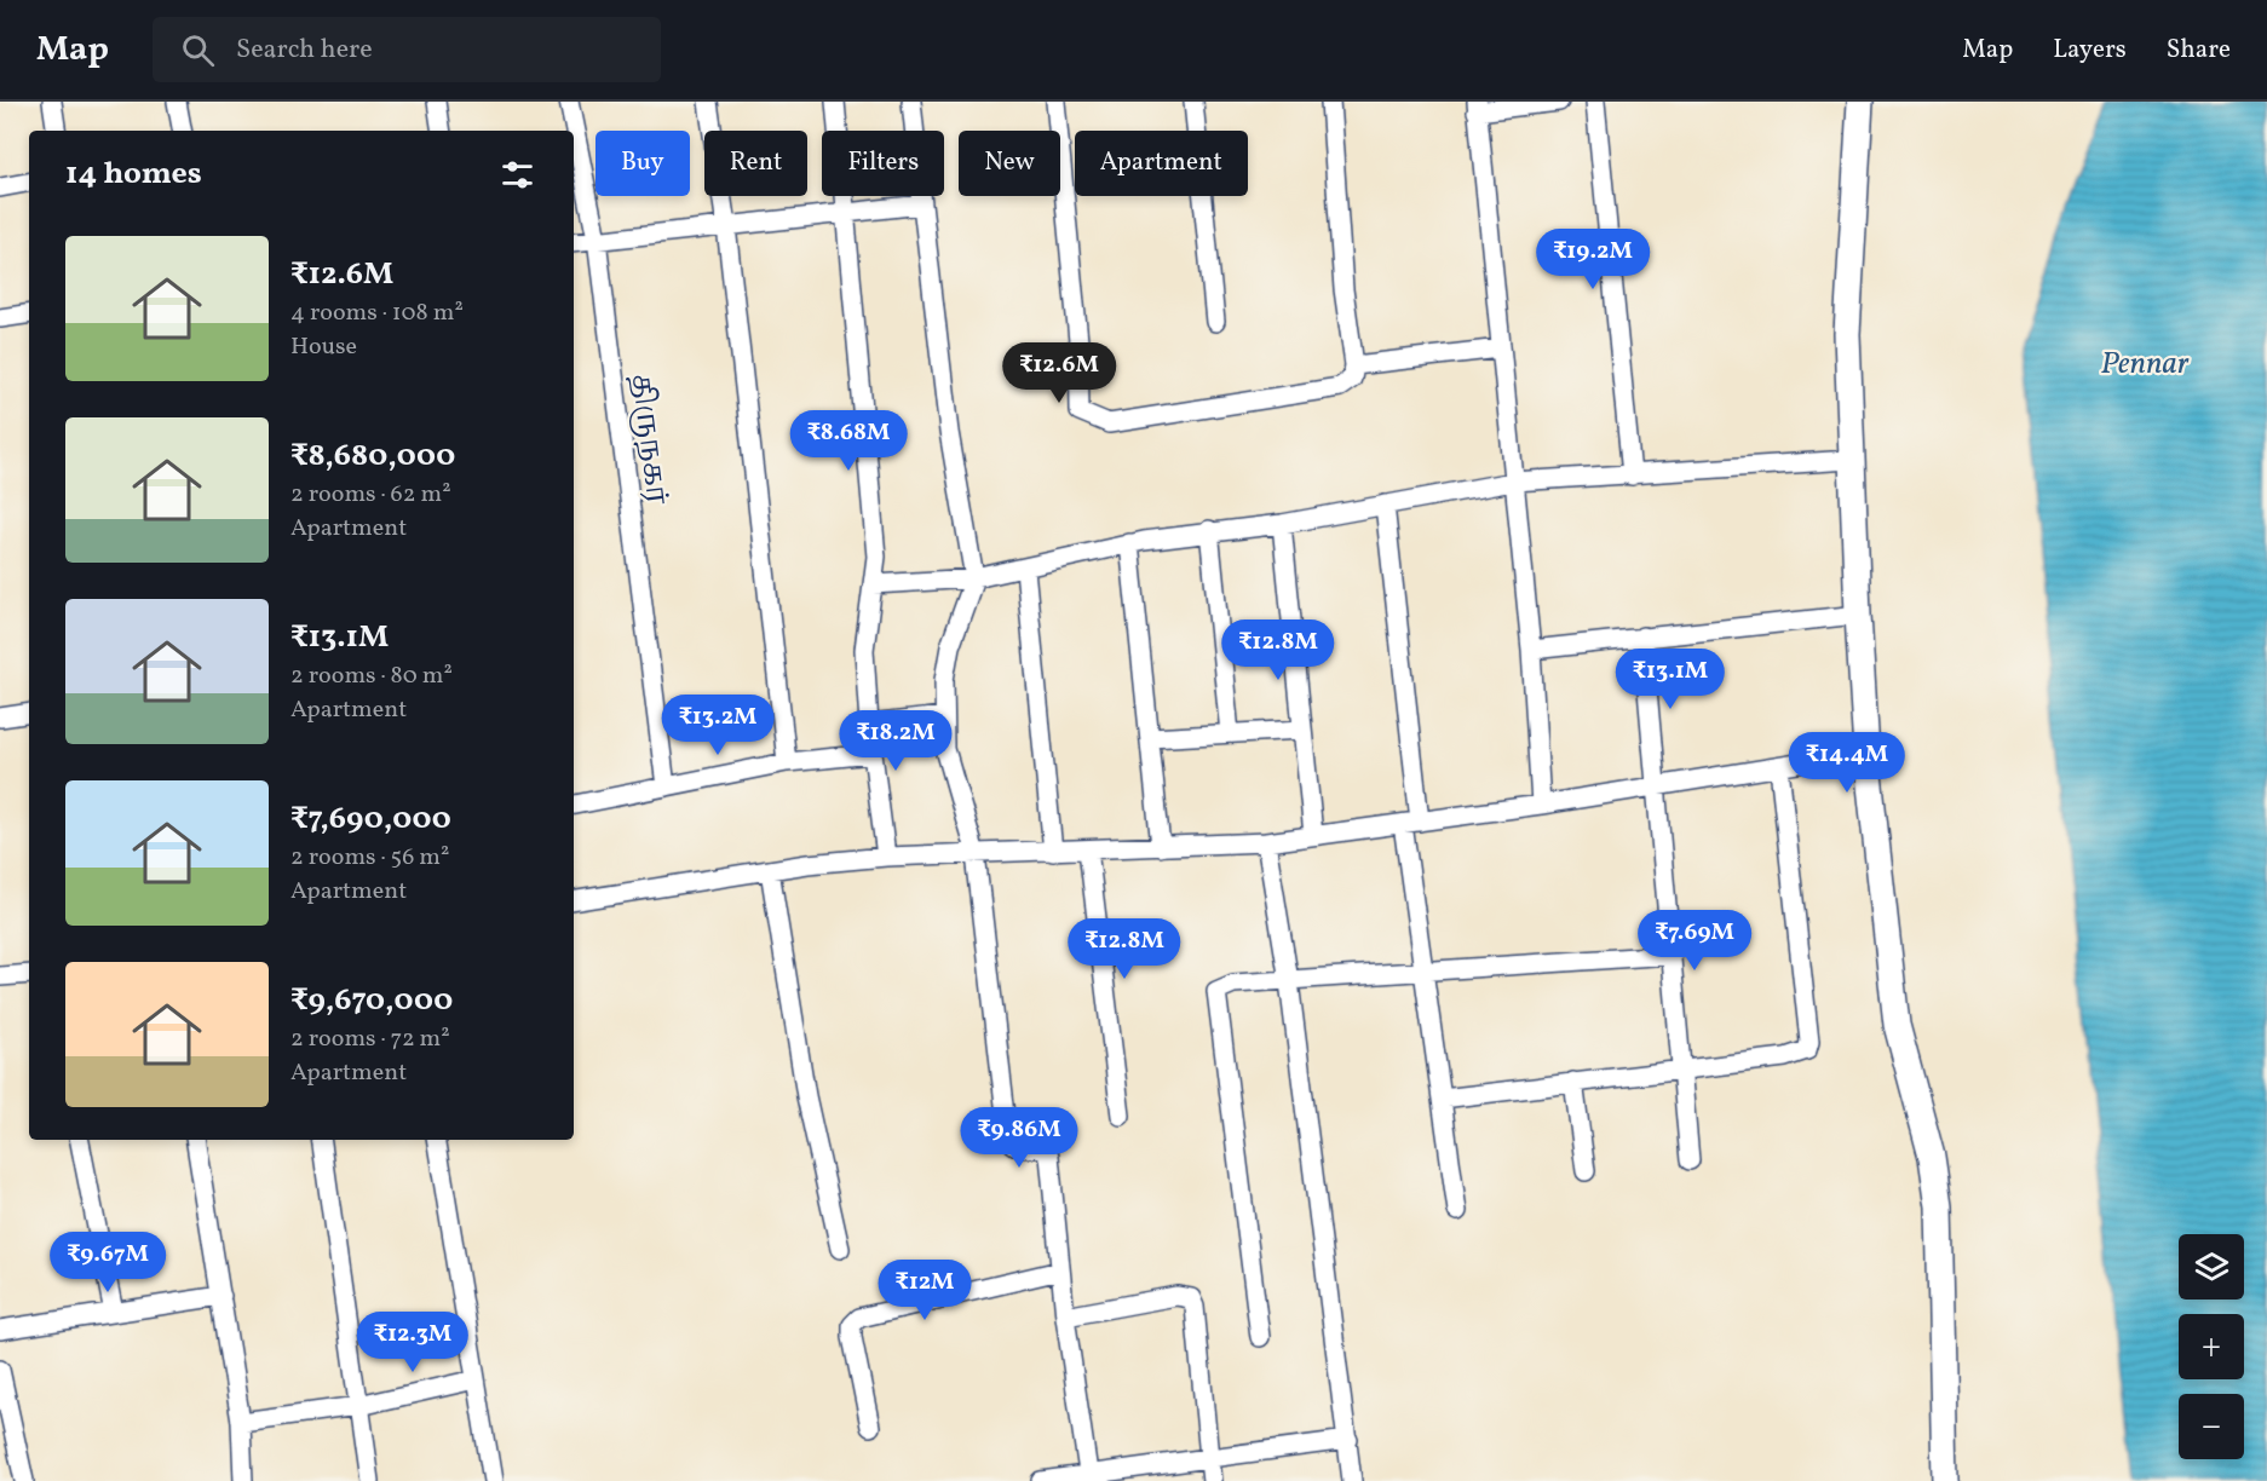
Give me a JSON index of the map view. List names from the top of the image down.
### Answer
{
  "streets": {
    "street": ["திருநகர்"]
  },
  "water": ["Pennar"],
  "page": {
    "header": "Map",
    "search": "Search here",
    "nav": ["Map", "Layers", "Share"],
    "chip": [
      "Buy",
      "Rent",
      "Filters",
      "New",
      "Apartment"
    ],
    "heading": "14 homes",
    "list": [
      {
        "name": "₹12.6M",
        "note": "4 rooms · 108 m² · House"
      },
      {
        "name": "₹8,680,000",
        "note": "2 rooms · 62 m² · Apartment"
      },
      {
        "name": "₹13.1M",
        "note": "2 rooms · 80 m² · Apartment"
      },
      {
        "name": "₹7,690,000",
        "note": "2 rooms · 56 m² · Apartment"
      },
      {
        "name": "₹9,670,000",
        "note": "2 rooms · 72 m² · Apartment"
      }
    ],
    "price": [
      "₹19.2M",
      "₹12.6M",
      "₹8.68M",
      "₹12.8M",
      "₹13.1M",
      "₹13.2M",
      "₹18.2M",
      "₹14.4M",
      "₹7.69M",
      "₹12.8M",
      "₹9.86M",
      "₹9.67M",
      "₹12M",
      "₹12.3M"
    ],
    "map_buttons": ["+", "−"]
  }
}
